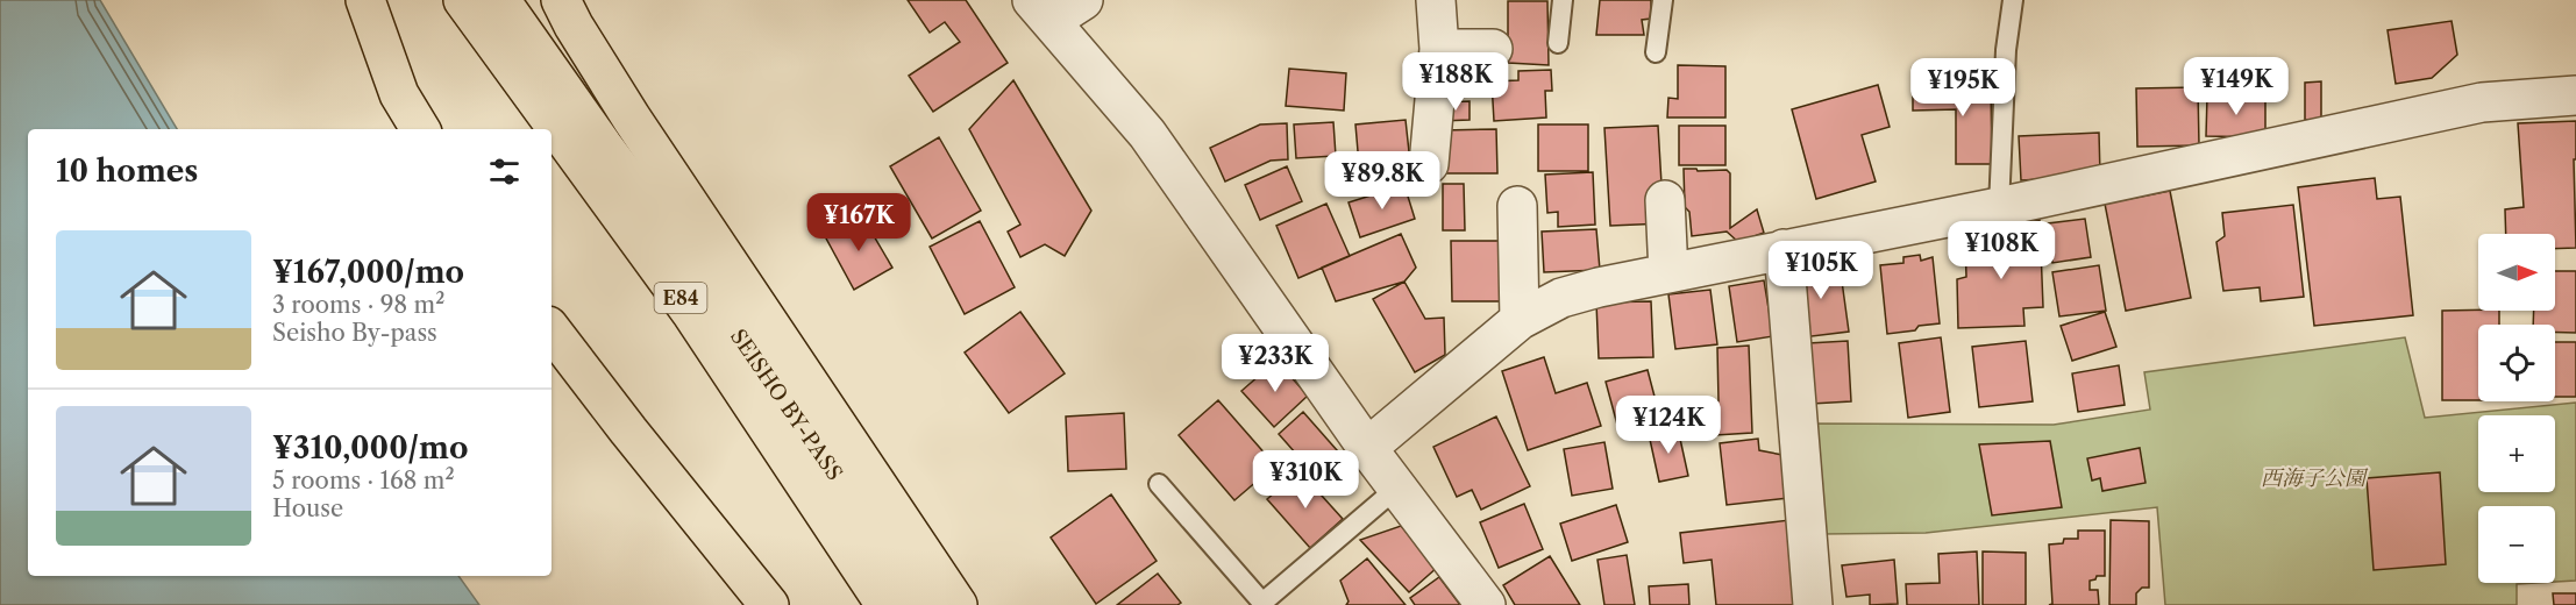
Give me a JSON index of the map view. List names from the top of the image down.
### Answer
{
  "streets": {
    "highway": ["E84", "SEISHO BY-PASS"]
  },
  "parks": ["西海子公園"],
  "north": "right",
  "page": {
    "price": [
      "¥188K",
      "¥149K",
      "¥195K",
      "¥89.8K",
      "¥167K",
      "¥108K",
      "¥105K",
      "¥233K",
      "¥124K",
      "¥310K"
    ],
    "heading": "10 homes",
    "list": [
      {
        "name": "¥167,000/mo",
        "note": "3 rooms · 98 m² · Seisho By-pass"
      },
      {
        "name": "¥310,000/mo",
        "note": "5 rooms · 168 m² · House"
      }
    ],
    "map_buttons": ["+", "−"]
  }
}
